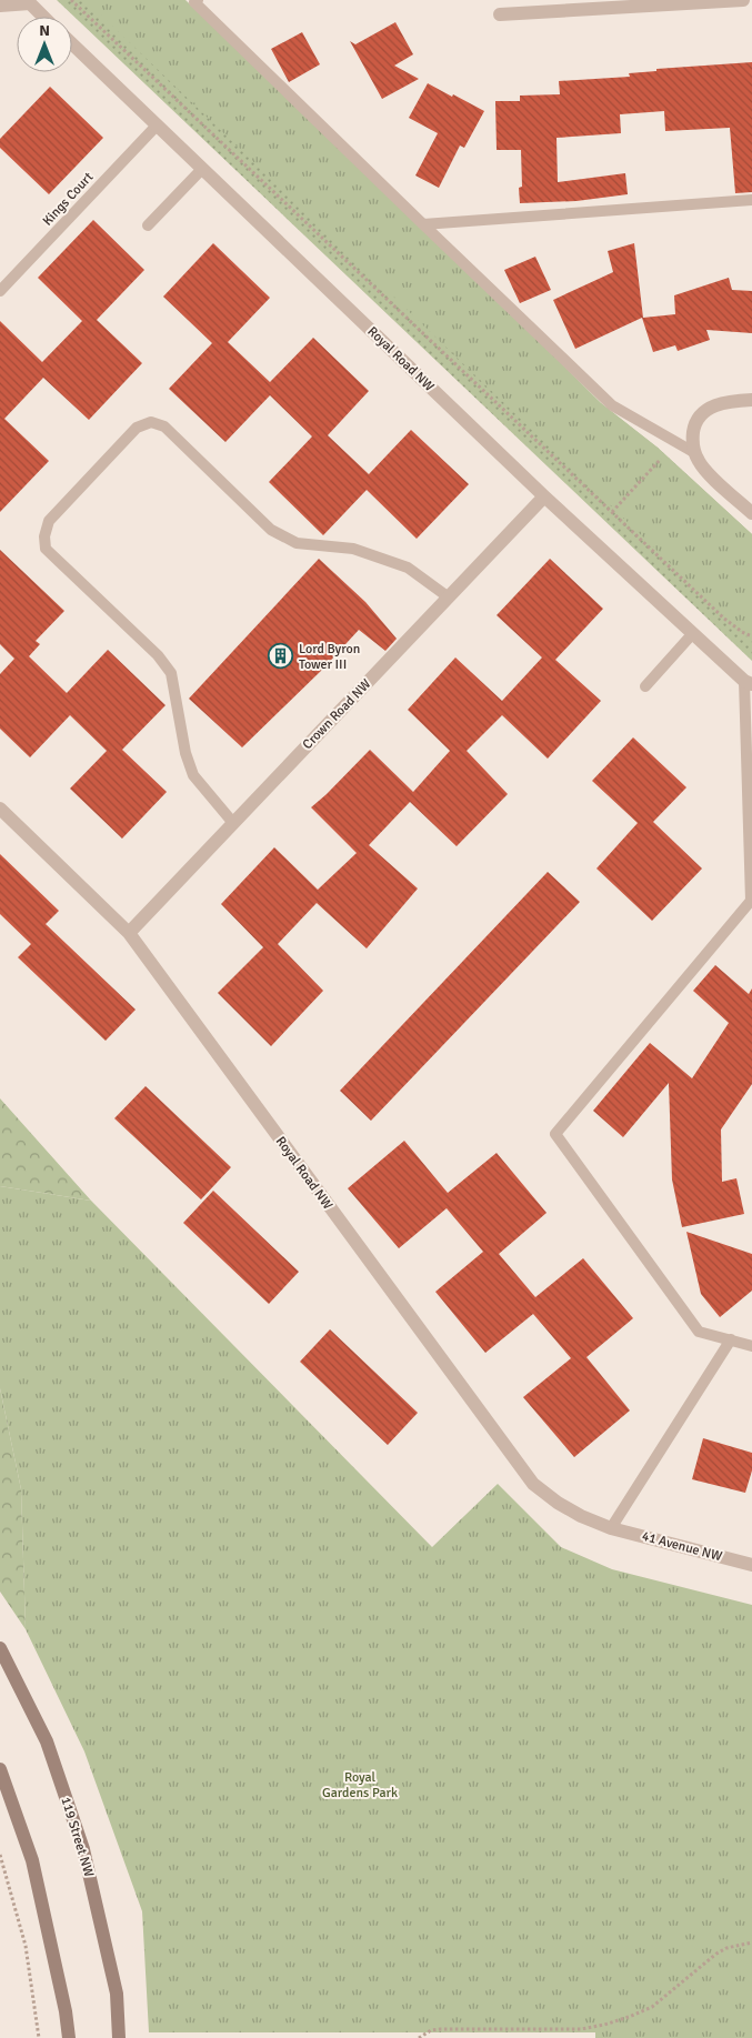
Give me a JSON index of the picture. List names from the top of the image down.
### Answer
{
  "streets": {
    "main road": ["119 Street NW"],
    "street": ["Royal Road NW", "Crown Road NW", "41 Avenue NW"],
    "lane": ["Kings Court"]
  },
  "crossings": [
    ["Kings Court", "Royal Road NW"],
    ["Royal Road NW", "Crown Road NW"],
    ["Royal Road NW", "41 Avenue NW"]
  ],
  "parks": ["Royal Gardens Park"],
  "places": {
    "building": ["Lord Byron Tower III"]
  },
  "north": "top"
}
